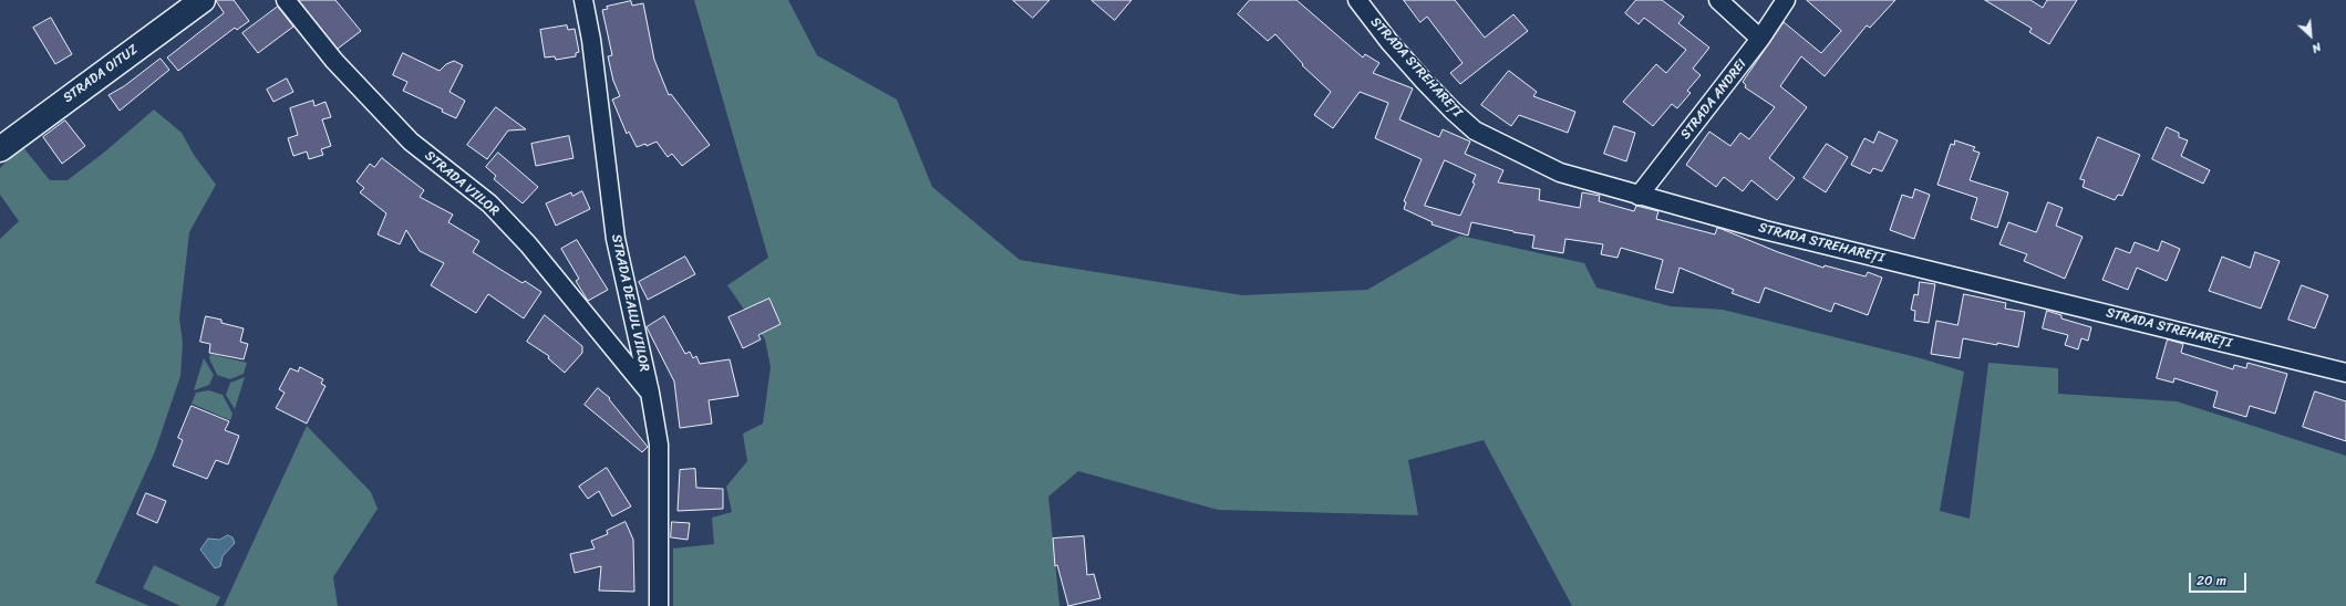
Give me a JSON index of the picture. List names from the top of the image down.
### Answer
{
  "streets": {
    "main road": ["STRADA OITUZ"],
    "street": [
      "STRADA STREHAREȚI",
      "STRADA ANDREI",
      "STRADA VIILOR",
      "STRADA DEALUL VIILOR"
    ]
  },
  "crossings": [
    ["STRADA STREHAREȚI", "STRADA ANDREI"],
    ["STRADA VIILOR", "STRADA DEALUL VIILOR"]
  ],
  "scale_bar": "20 m",
  "north": "bottom right"
}
